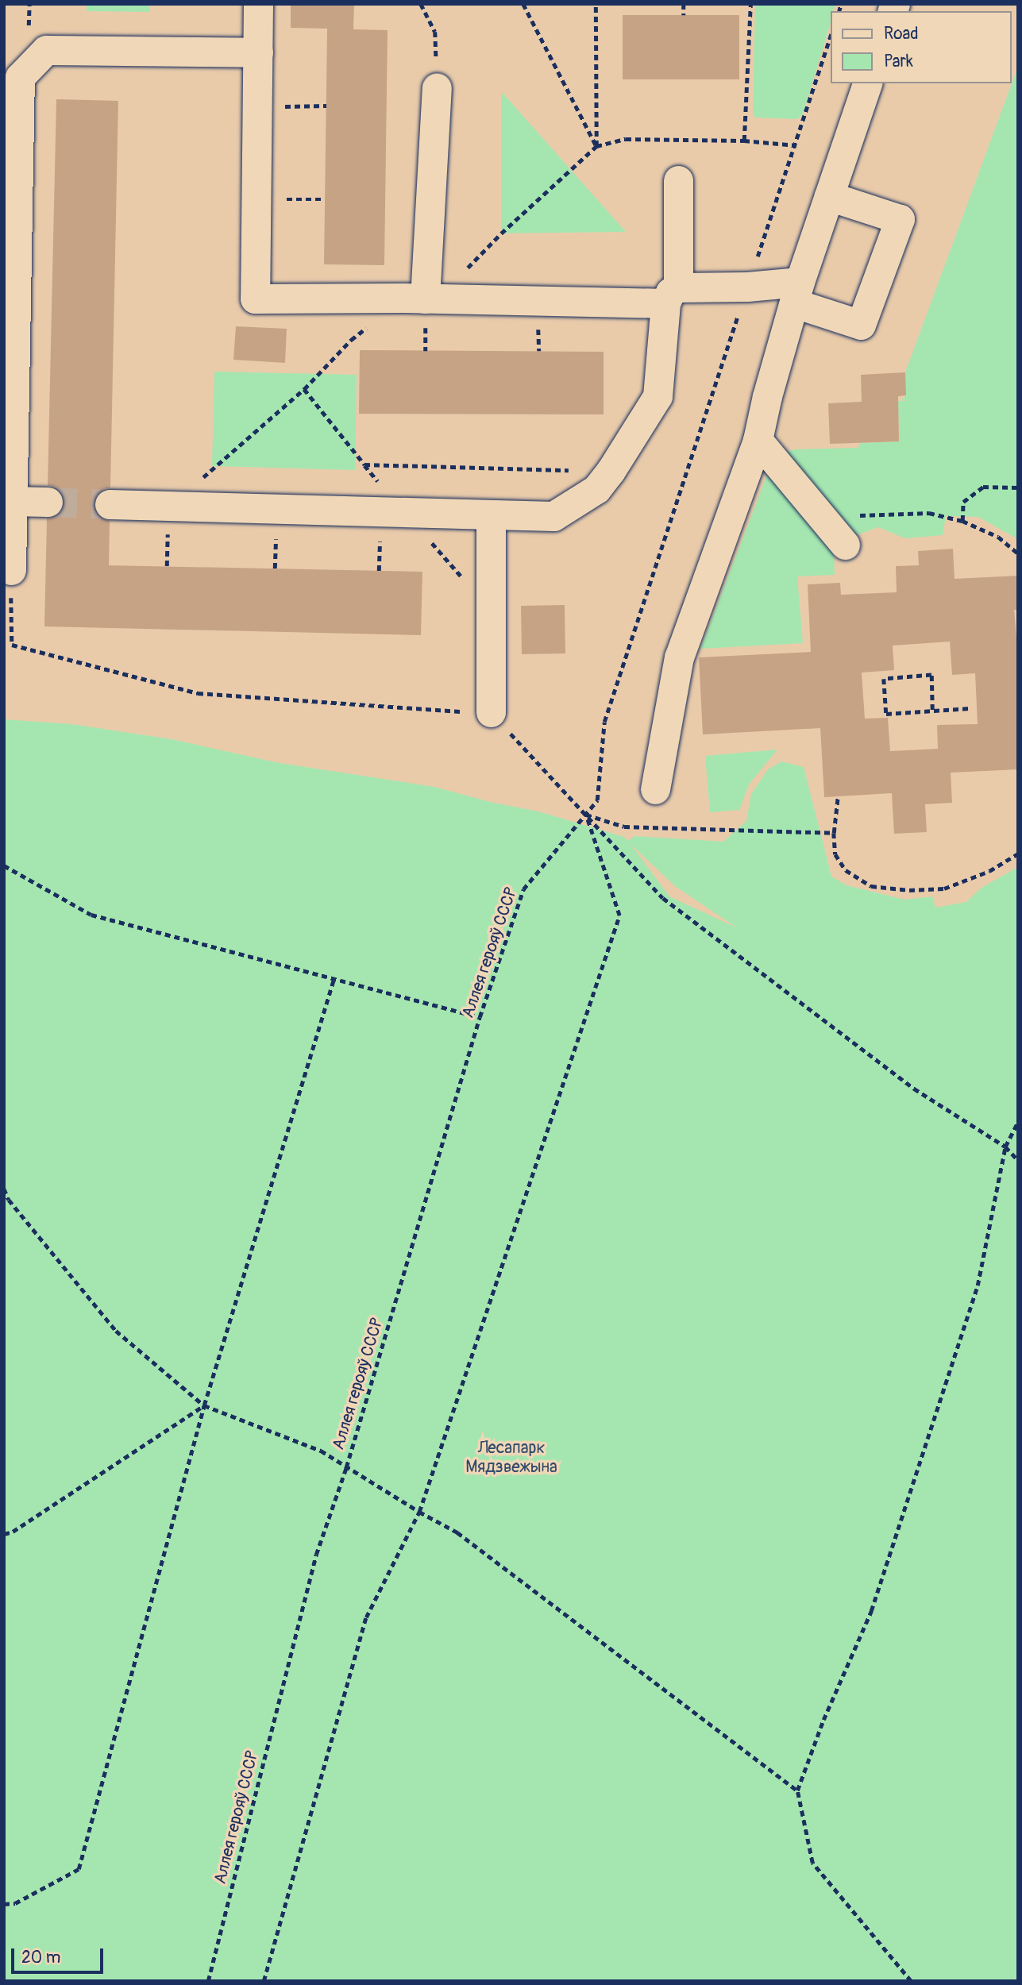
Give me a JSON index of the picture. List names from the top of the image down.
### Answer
{
  "streets": {
    "path": ["Аллея герояў СССР"]
  },
  "parks": ["Лесапарк Мядзвежына"],
  "legend": ["Road", "Park"],
  "scale_bar": "20 m"
}
